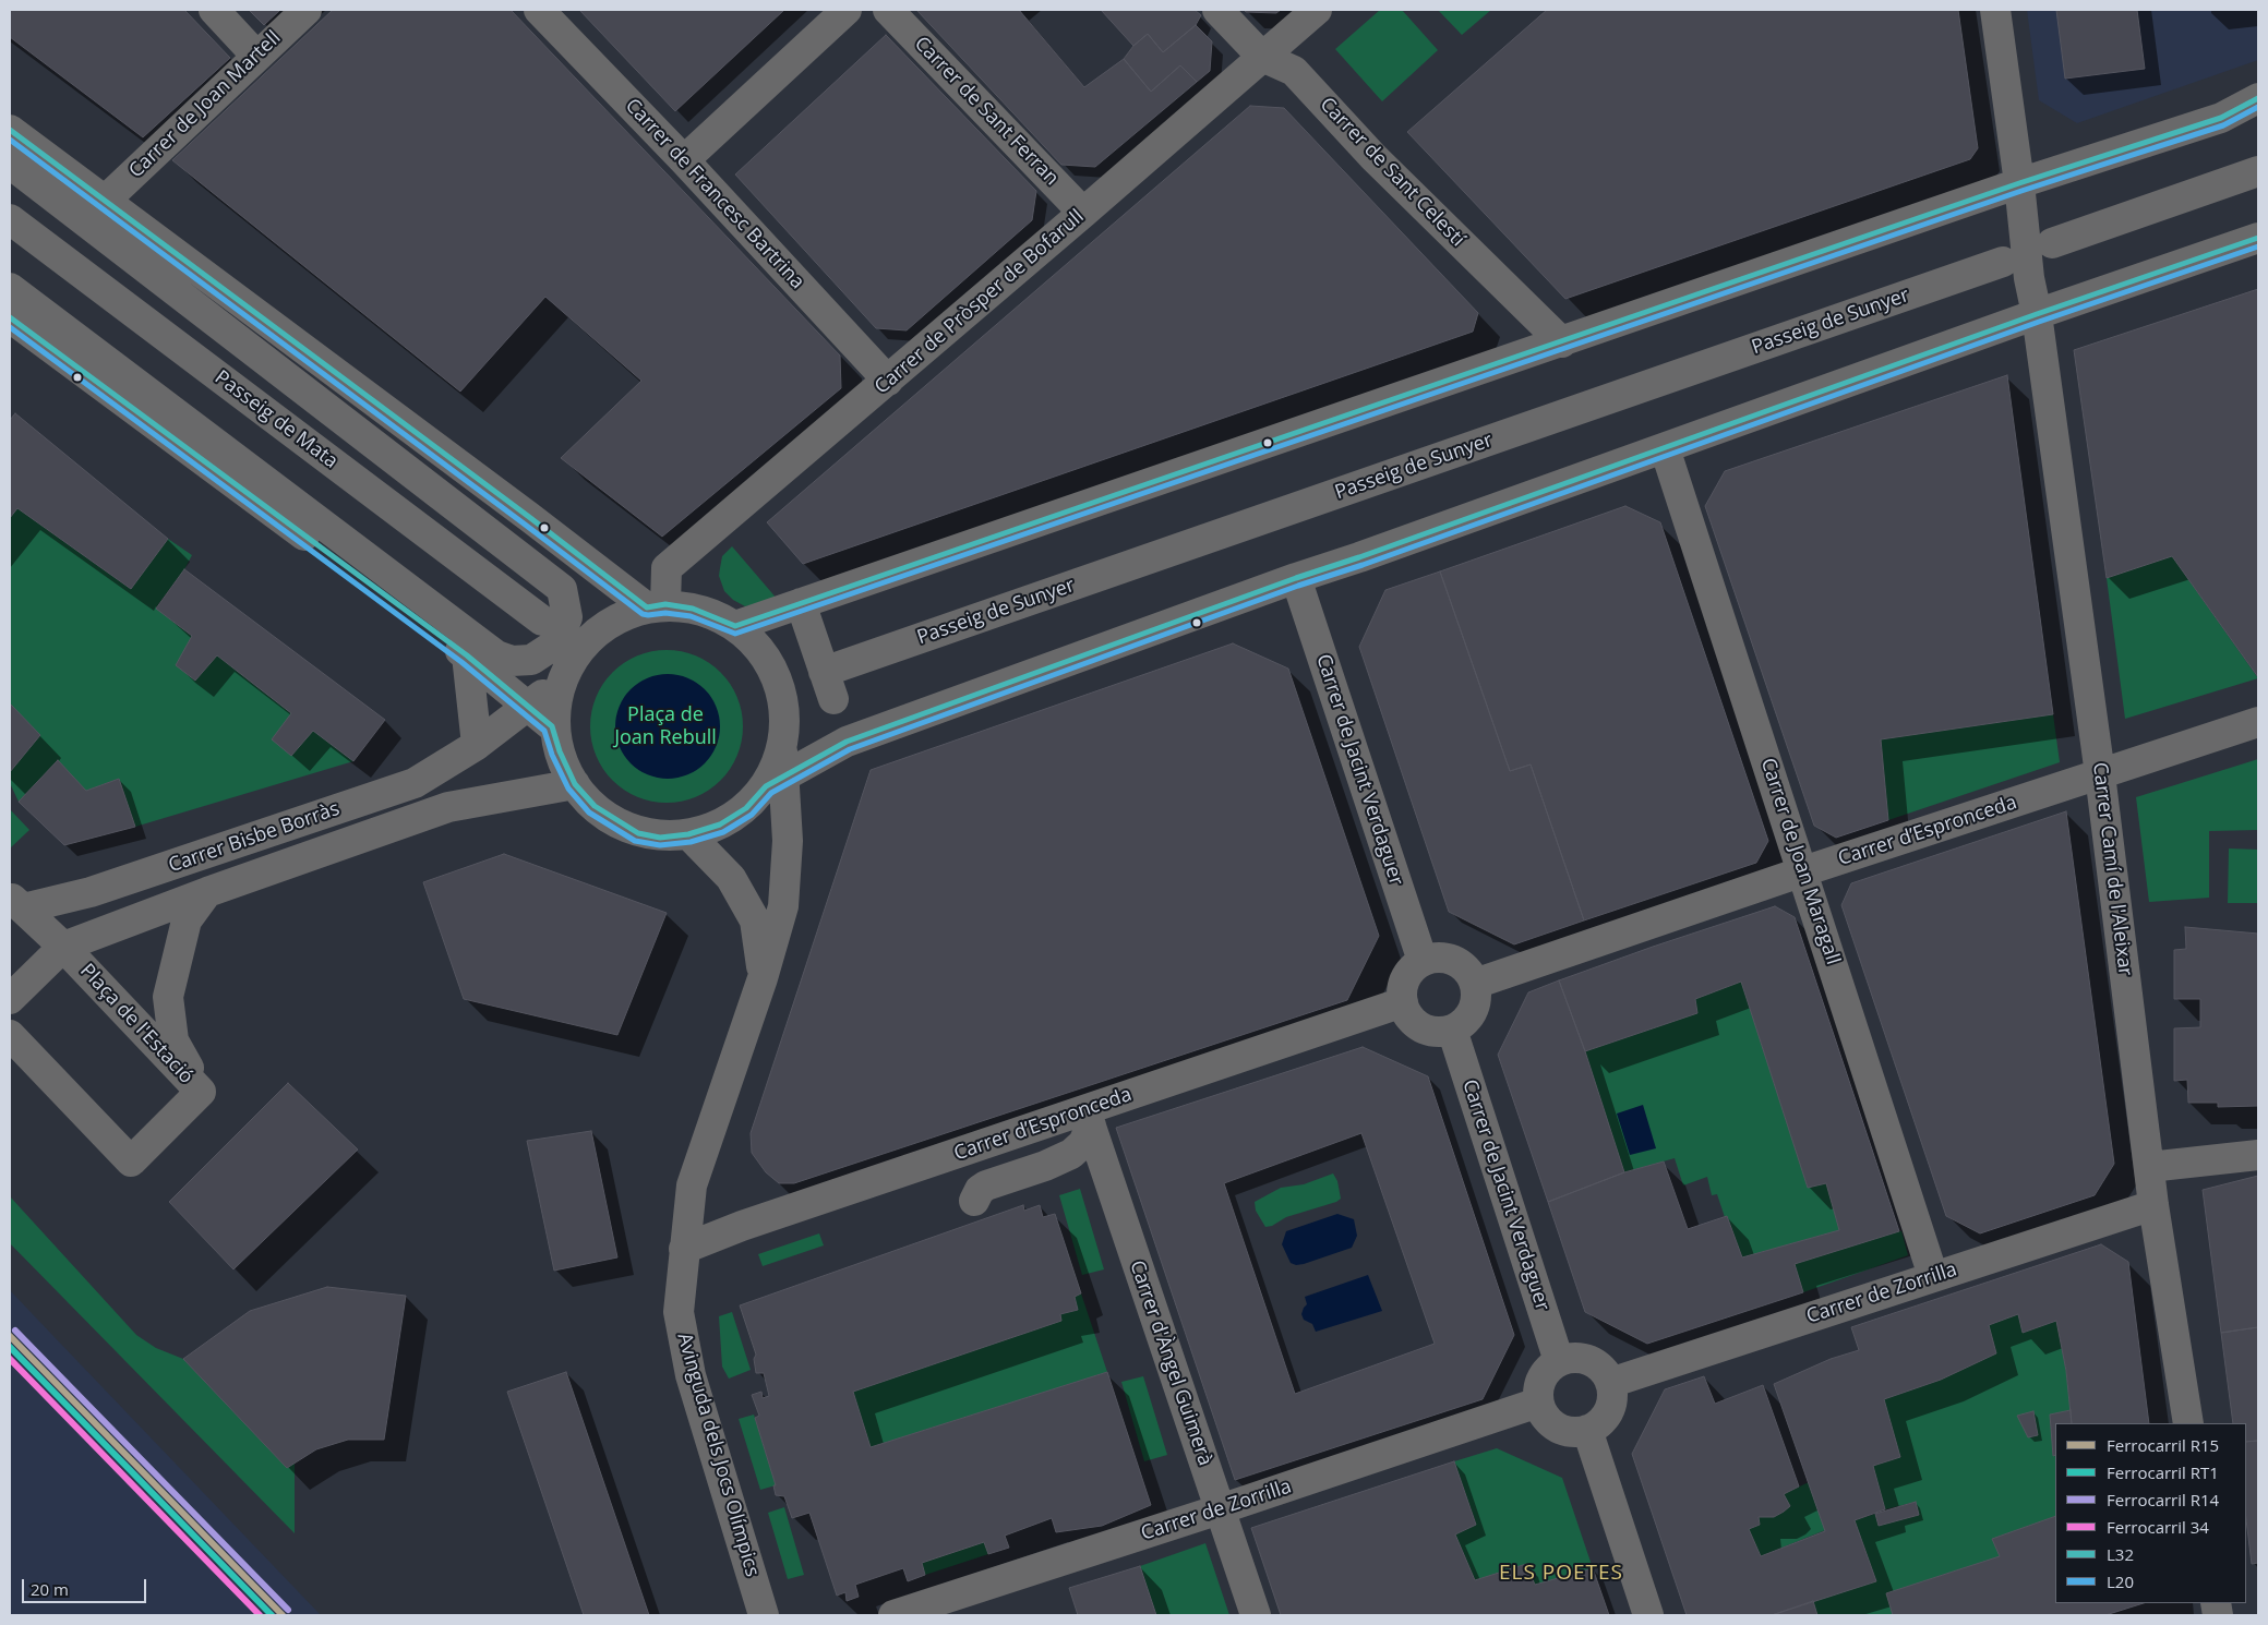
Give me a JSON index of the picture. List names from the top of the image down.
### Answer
{
  "streets": {
    "street": [
      "Carrer de Joan Martell",
      "Carrer de Sant Ferran",
      "Carrer de Sant Celestí",
      "Carrer de Francesc Bartrina",
      "Carrer de Pròsper de Bofarull",
      "Passeig de Sunyer",
      "Passeig de Mata",
      "Carrer de Jacint Verdaguer",
      "Carrer d’Espronceda",
      "Carrer Bisbe Borràs",
      "Carrer de Joan Maragall",
      "Carrer Camí de l'Aleixar",
      "Plaça de l'Estació",
      "Carrer de Zorrilla",
      "Carrer d'Àngel Guimerà",
      "Avinguda dels Jocs Olímpics"
    ]
  },
  "crossings": [
    ["Carrer de Sant Ferran", "Carrer de Pròsper de Bofarull"],
    ["Carrer de Sant Celestí", "Carrer de Pròsper de Bofarull"],
    ["Carrer de Francesc Bartrina", "Carrer de Pròsper de Bofarull"],
    ["Carrer de Jacint Verdaguer", "Carrer d’Espronceda"],
    ["Carrer de Jacint Verdaguer", "Carrer de Zorrilla"],
    ["Carrer d’Espronceda", "Carrer de Joan Maragall"],
    ["Carrer d’Espronceda", "Carrer Camí de l'Aleixar"],
    ["Carrer d’Espronceda", "Carrer d'Àngel Guimerà"],
    ["Carrer d’Espronceda", "Avinguda dels Jocs Olímpics"],
    ["Carrer Bisbe Borràs", "Plaça de l'Estació"],
    ["Carrer de Joan Maragall", "Carrer de Zorrilla"],
    ["Carrer Camí de l'Aleixar", "Carrer de Zorrilla"],
    ["Carrer de Zorrilla", "Carrer d'Àngel Guimerà"]
  ],
  "districts": ["ELS POETES"],
  "parks": ["Plaça de Joan Rebull"],
  "lines": [
    "transit line L32",
    "transit line L20",
    "rail line R14",
    "rail line R15",
    "rail line RT1",
    "rail line 34"
  ],
  "legend": [
    "Ferrocarril R15",
    "Ferrocarril RT1",
    "Ferrocarril R14",
    "Ferrocarril 34",
    "L32",
    "L20"
  ],
  "scale_bar": "20 m"
}
